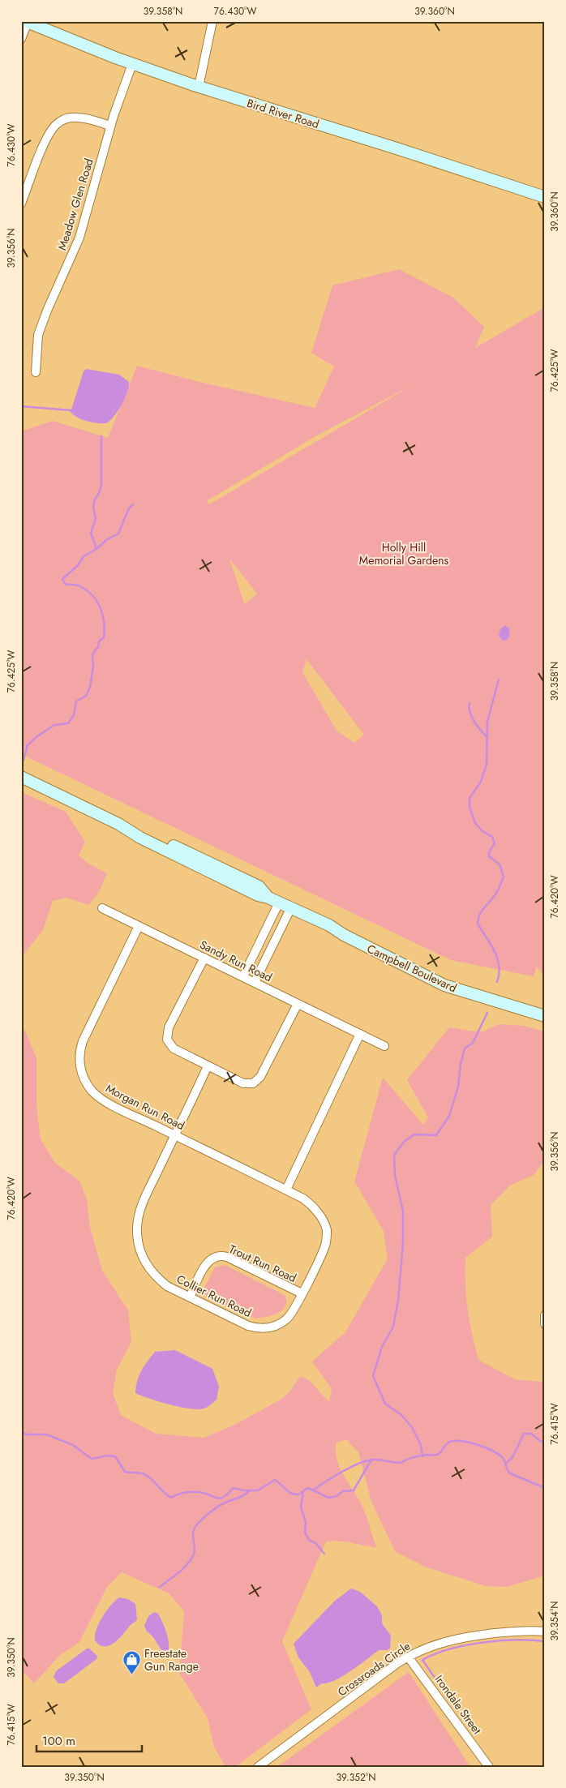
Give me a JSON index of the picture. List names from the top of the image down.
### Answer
{
  "streets": {
    "street": [
      "Bird River Road",
      "Meadow Glen Road",
      "Sandy Run Road",
      "Campbell Boulevard",
      "Morgan Run Road",
      "Trout Run Road",
      "Collier Run Road",
      "Crossroads Circle",
      "Irondale Street"
    ]
  },
  "crossings": [
    ["Bird River Road", "Meadow Glen Road"],
    ["Sandy Run Road", "Morgan Run Road"],
    ["Morgan Run Road", "Collier Run Road"],
    ["Trout Run Road", "Collier Run Road"],
    ["Crossroads Circle", "Irondale Street"]
  ],
  "parks": ["Holly Hill Memorial Gardens"],
  "places": {
    "shop": ["Freestate Gun Range"]
  },
  "scale_bar": "100 m",
  "coordinates": [
    "39.358°N",
    "76.430°W",
    "39.360°N",
    "39.356°N",
    "76.425°W",
    "76.420°W",
    "76.415°W",
    "39.354°N",
    "39.350°N",
    "39.352°N"
  ]
}
